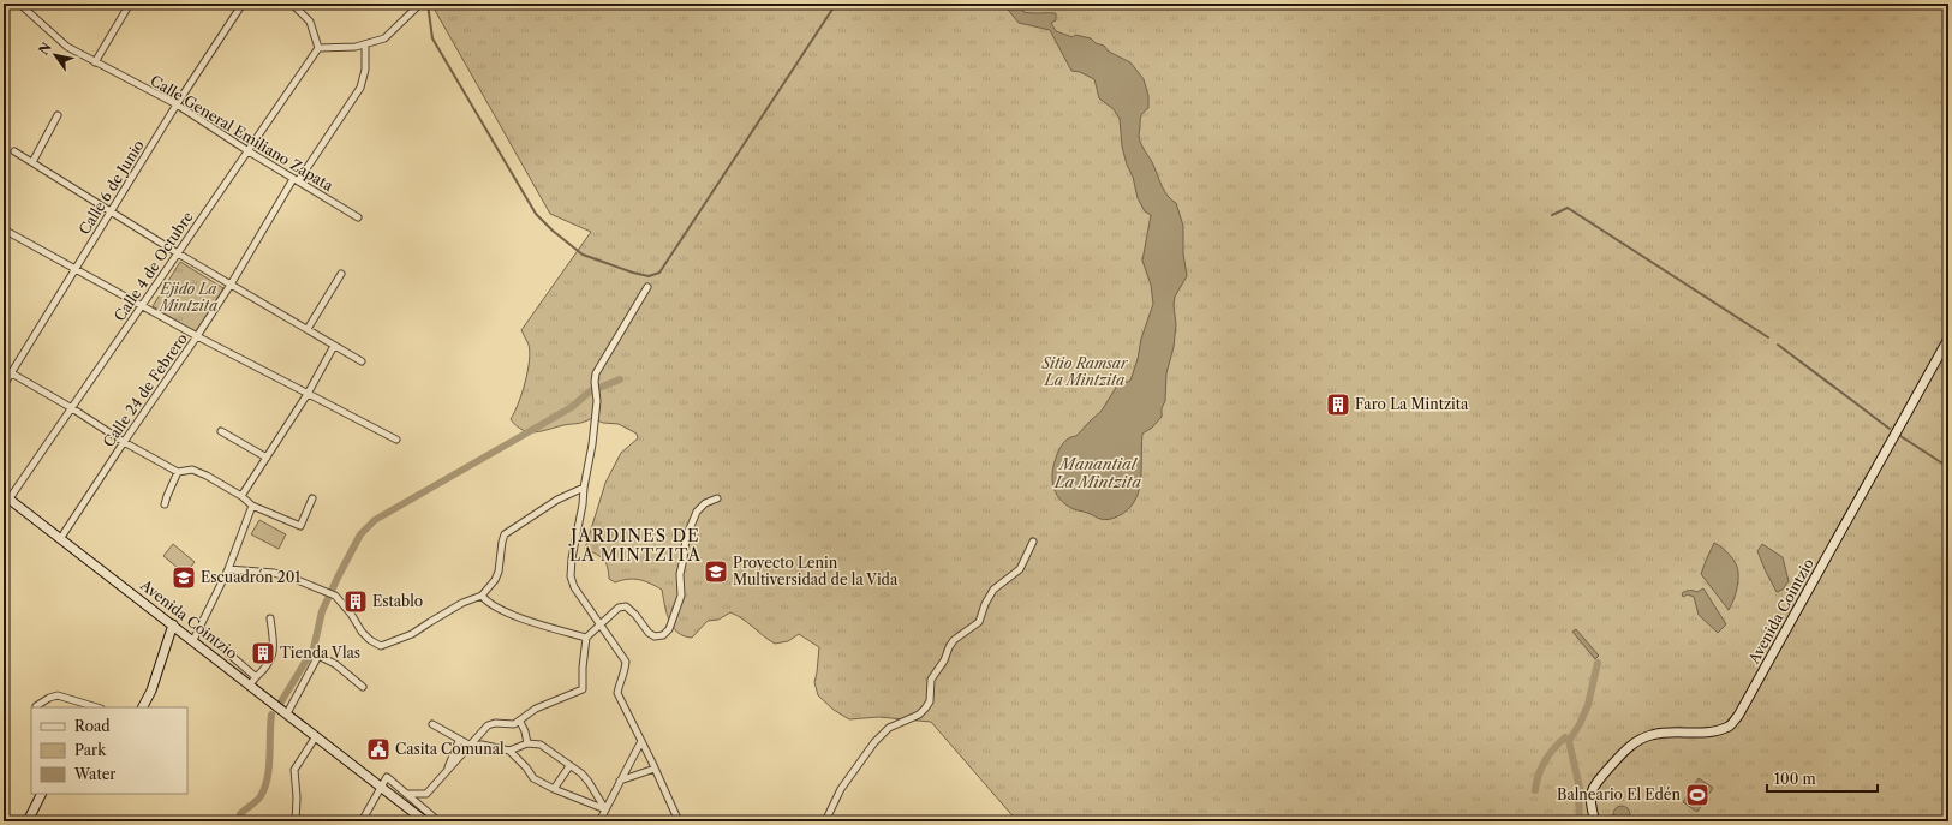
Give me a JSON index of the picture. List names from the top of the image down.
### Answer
{
  "streets": {
    "main road": ["Avenida Cointzio"],
    "street": [
      "Calle General Emiliano Zapata",
      "Calle 6 de Junio",
      "Calle 4 de Octubre",
      "Calle 24 de Febrero"
    ]
  },
  "crossings": [
    ["Calle General Emiliano Zapata", "Calle 6 de Junio"],
    ["Calle General Emiliano Zapata", "Calle 4 de Octubre"],
    ["Calle General Emiliano Zapata", "Calle 24 de Febrero"],
    ["Calle 4 de Octubre", "Avenida Cointzio"],
    ["Calle 24 de Febrero", "Avenida Cointzio"]
  ],
  "districts": ["JARDINES DE LA MINTZITA"],
  "water": ["Manantial La Mintzita"],
  "parks": ["Ejido La Mintzita", "Sitio Ramsar La Mintzita"],
  "places": {
    "building": ["Faro La Mintzita", "Establo", "Tienda Vlas"],
    "school or university": ["Proyecto Lenin Multiversidad de la Vida", "Escuadrón 201"],
    "public building": ["Casita Comunal"],
    "sports": ["Balneario El Edén"]
  },
  "legend": ["Road", "Park", "Water"],
  "scale_bar": "100 m",
  "north": "top left"
}
